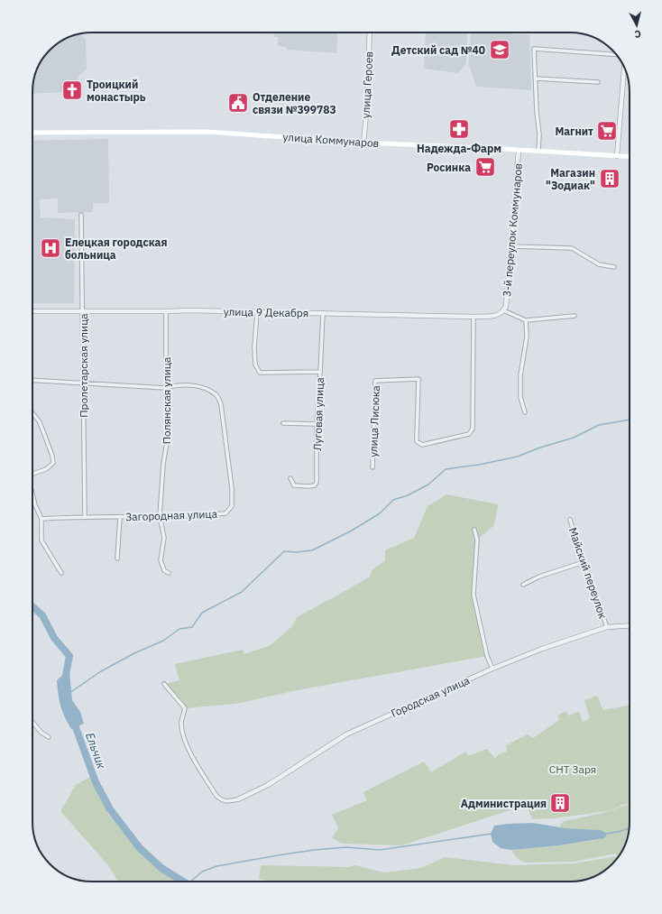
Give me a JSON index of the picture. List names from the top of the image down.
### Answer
{
  "streets": {
    "main road": ["улица Коммунаров"],
    "street": [
      "улица Героев",
      "3-й переулок Коммунаров",
      "улица 9 Декабря",
      "Пролетарская улица",
      "Полянская улица",
      "Луговая улица",
      "улица Лисюка",
      "Загородная улица",
      "Майский переулок",
      "Городская улица"
    ]
  },
  "crossings": [
    ["улица Героев", "улица Коммунаров"],
    ["улица Коммунаров", "3-й переулок Коммунаров"],
    ["3-й переулок Коммунаров", "улица 9 Декабря"],
    ["улица 9 Декабря", "Пролетарская улица"],
    ["улица 9 Декабря", "Полянская улица"],
    ["улица 9 Декабря", "Луговая улица"],
    ["улица 9 Декабря", "улица Лисюка"],
    ["Пролетарская улица", "Загородная улица"],
    ["Полянская улица", "Загородная улица"],
    ["Майский переулок", "Городская улица"]
  ],
  "water": ["Ельчик"],
  "parks": ["СНТ Заря"],
  "places": {
    "school or university": ["Детский сад №40"],
    "church": ["Троицкий монастырь"],
    "public building": ["Отделение связи №399783"],
    "pharmacy": ["Надежда-Фарм"],
    "supermarket": ["Магнит", "Росинка"],
    "building": ["Магазин \"Зодиак\"", "Администрация"],
    "hospital": ["Елецкая городская больница"]
  },
  "north": "bottom"
}
